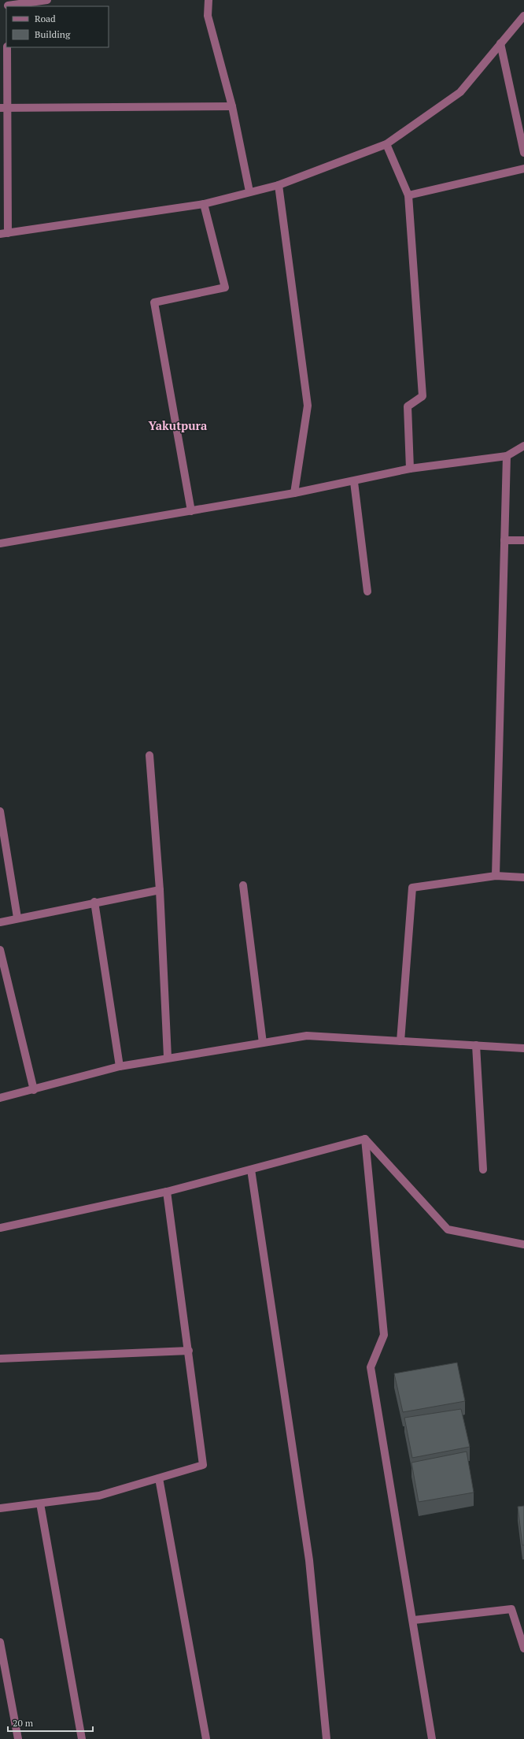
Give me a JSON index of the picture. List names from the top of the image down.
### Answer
{
  "districts": ["Yakutpura"],
  "legend": ["Road", "Building"],
  "scale_bar": "20 m"
}
